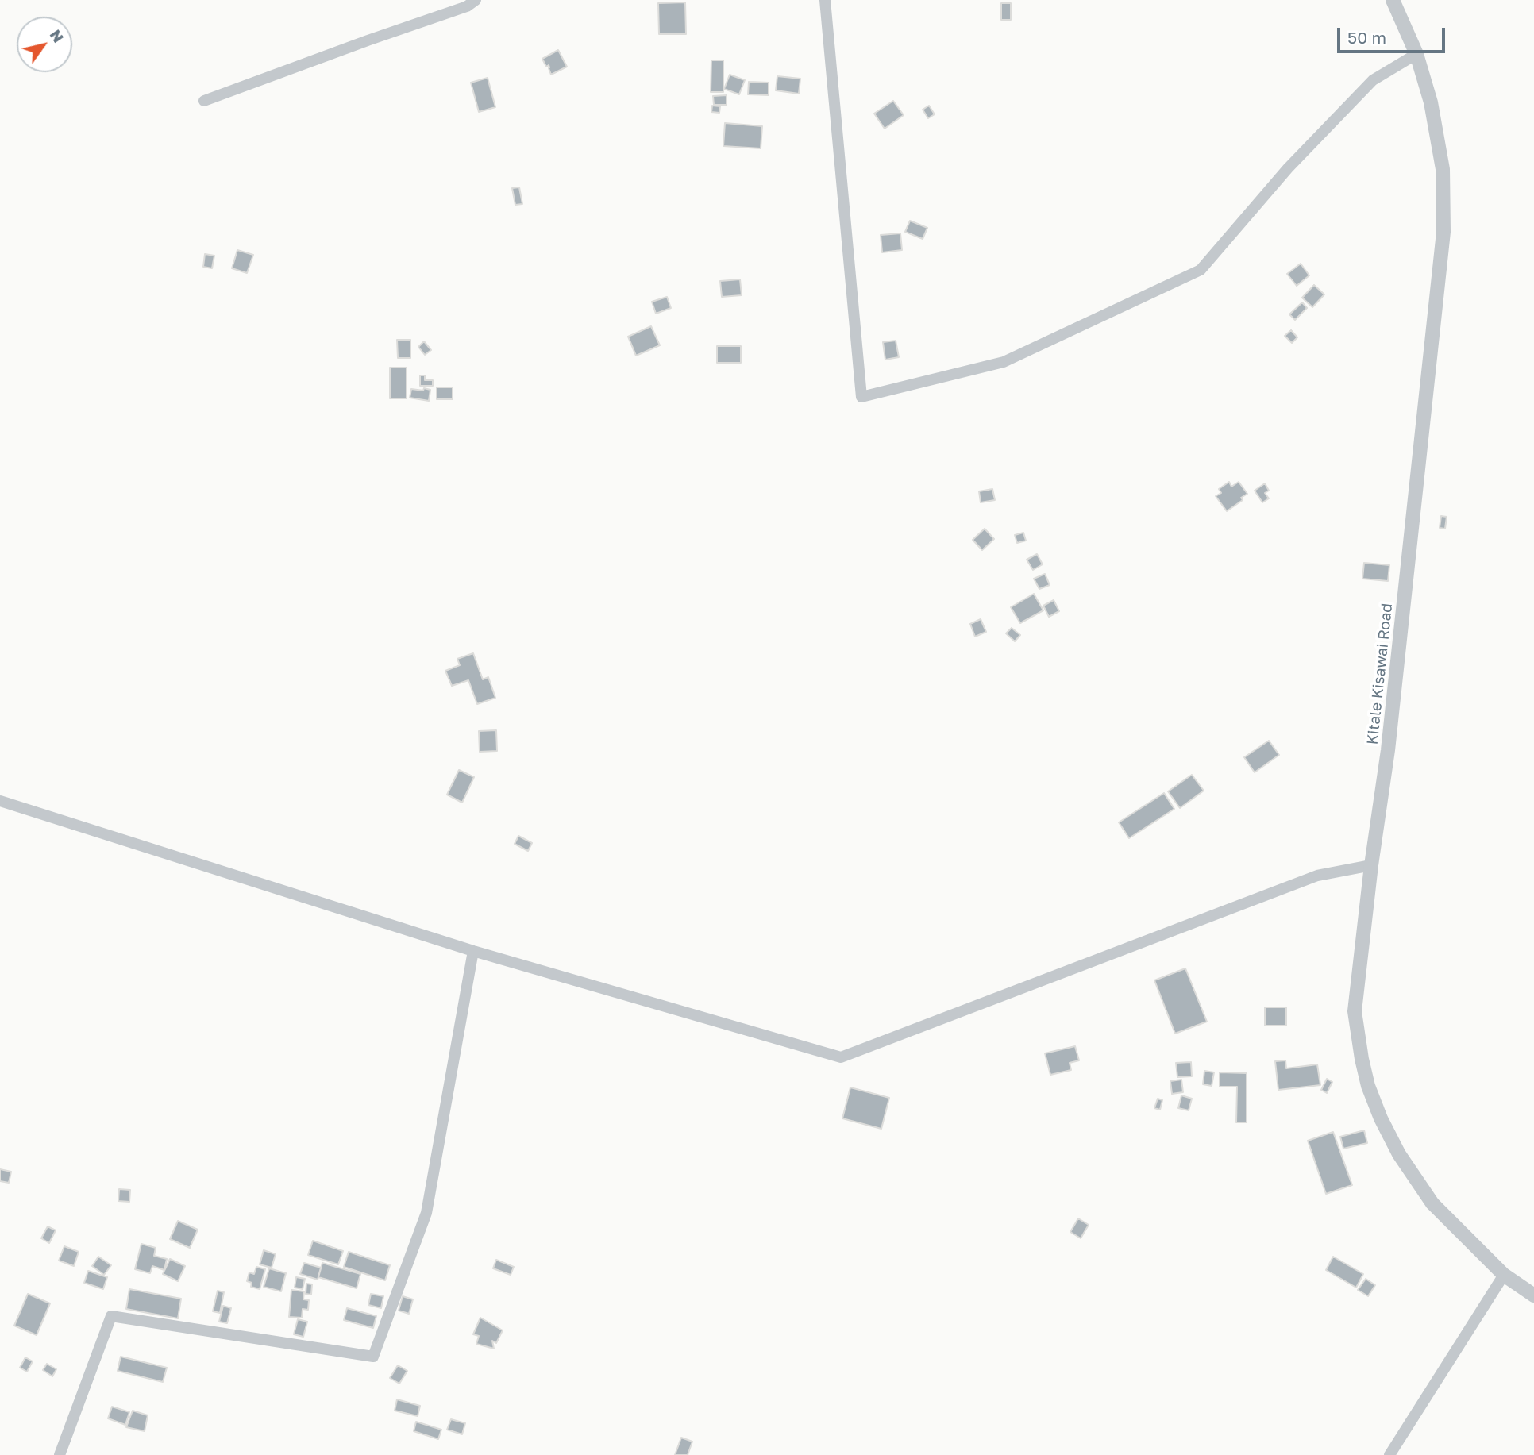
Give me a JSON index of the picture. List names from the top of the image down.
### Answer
{
  "streets": {
    "street": ["Kitale Kisawai Road"]
  },
  "scale_bar": "50 m",
  "north": "top right"
}
